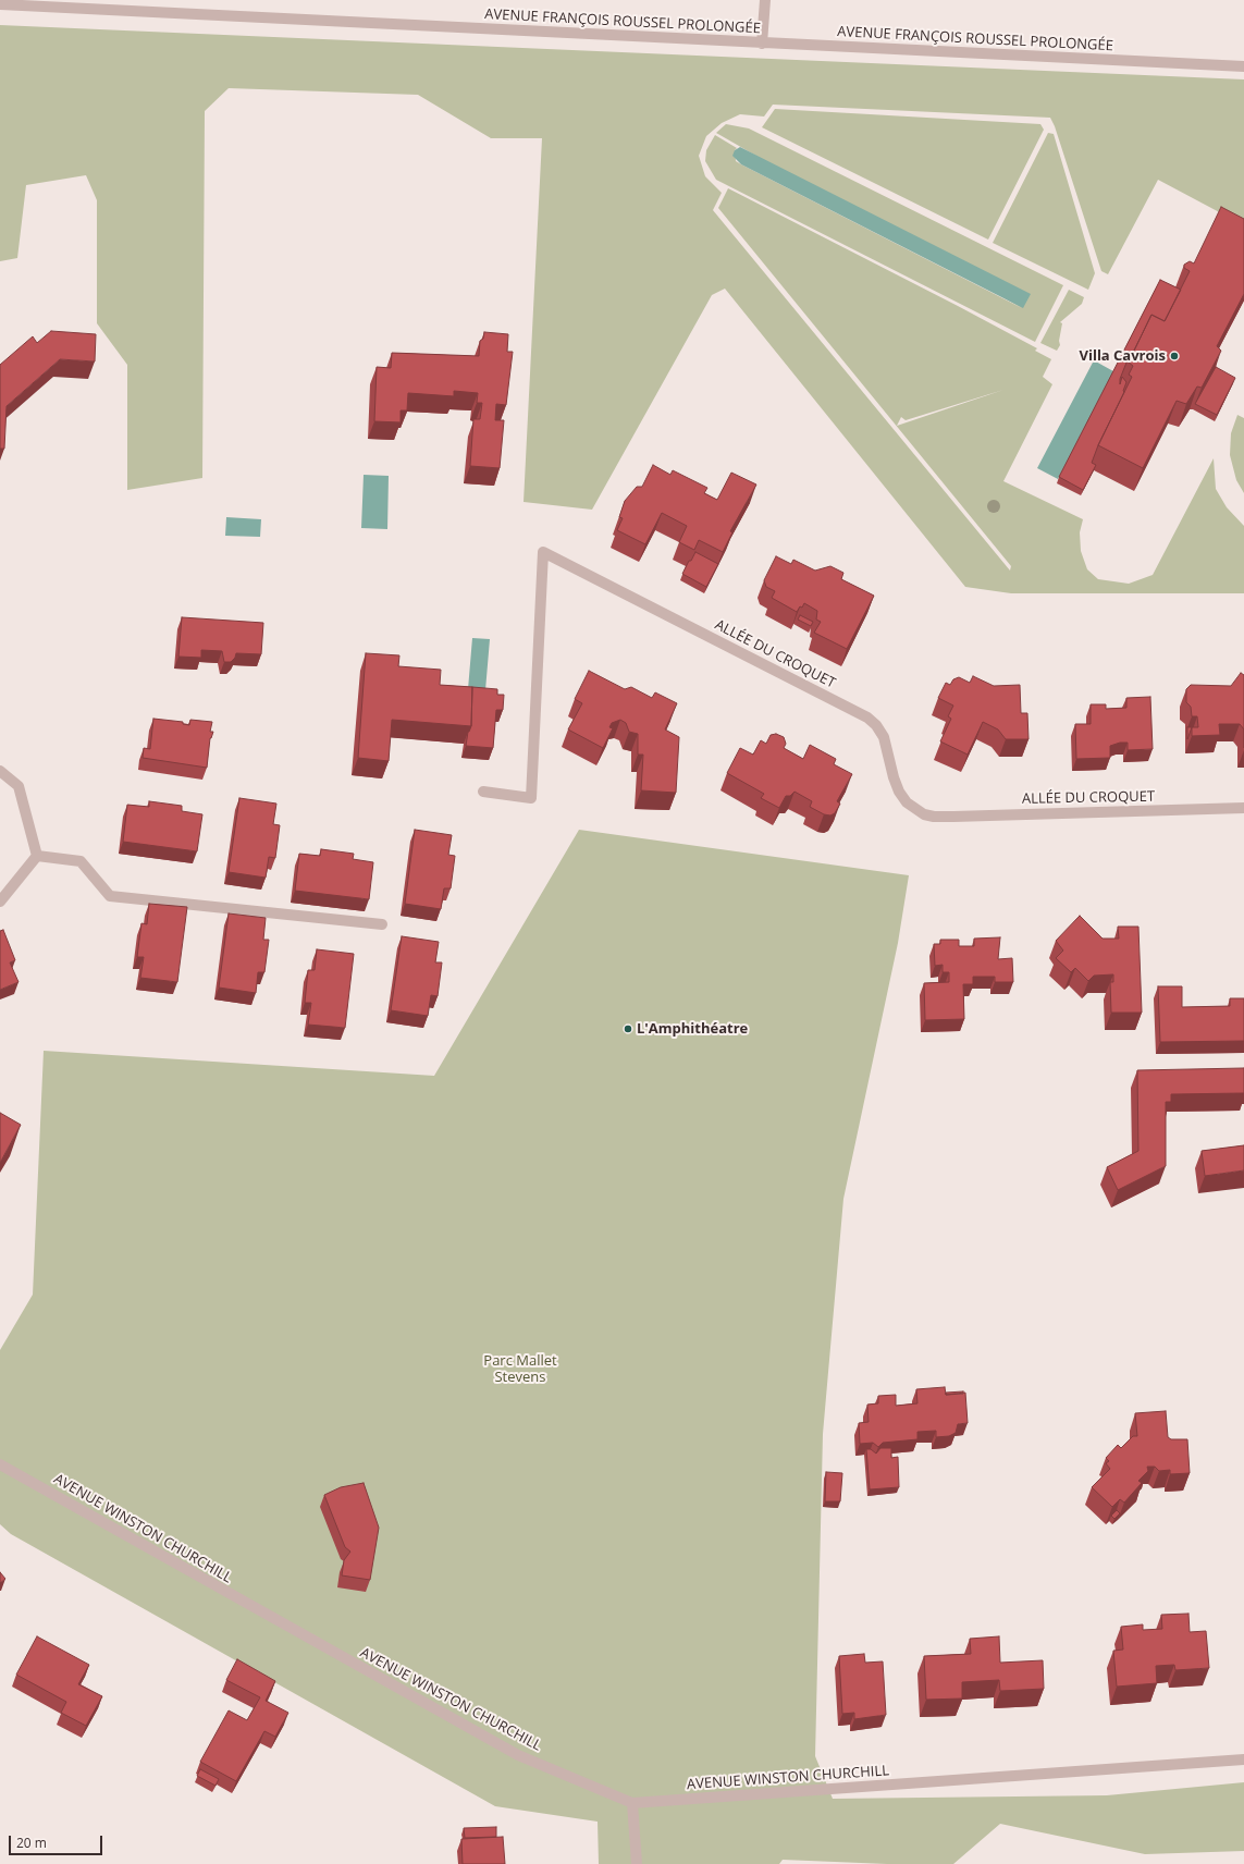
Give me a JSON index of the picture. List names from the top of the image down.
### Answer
{
  "streets": {
    "street": ["AVENUE FRANÇOIS ROUSSEL PROLONGÉE", "ALLÉE DU CROQUET", "AVENUE WINSTON CHURCHILL"]
  },
  "parks": ["Parc Mallet Stevens"],
  "places": ["Villa Cavrois", "L'Amphithéatre"],
  "scale_bar": "20 m"
}
